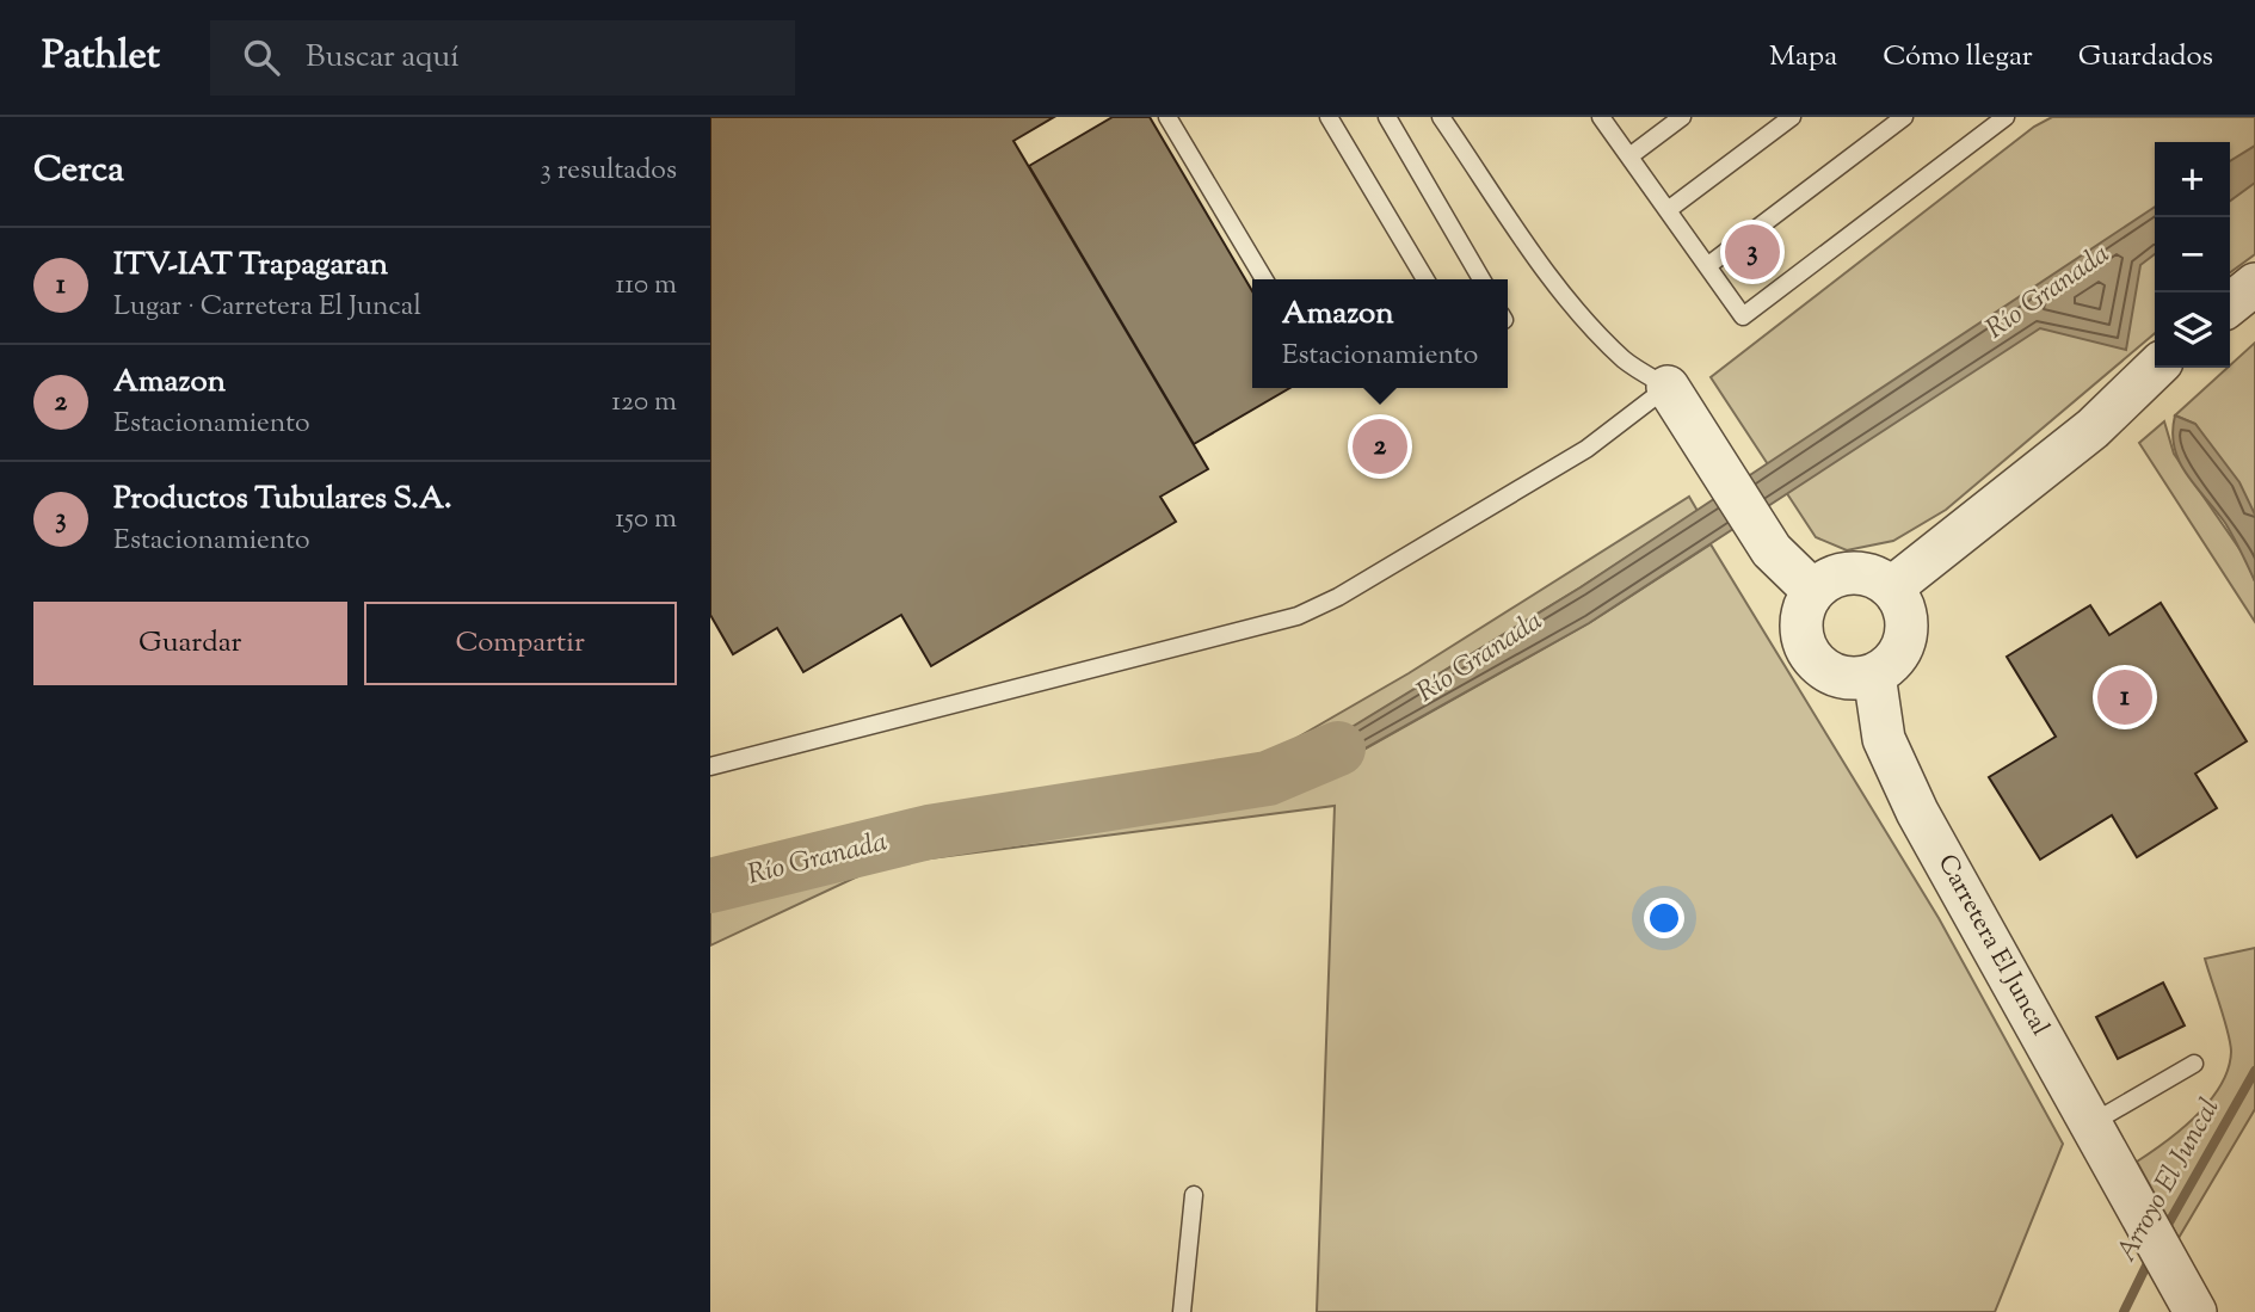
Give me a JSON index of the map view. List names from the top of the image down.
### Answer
{
  "streets": {
    "street": ["Carretera El Juncal"]
  },
  "water": ["Río Granada", "Arroyo El Juncal"],
  "page": {
    "header": "Pathlet",
    "search": "Buscar aquí",
    "nav": ["Mapa", "Cómo llegar", "Guardados"],
    "heading": ["Cerca", "3 resultados"],
    "map_buttons": ["+", "−"],
    "pins": ["3", "2", "1"],
    "list": [
      {
        "mark": "1",
        "name": "ITV-IAT Trapagaran",
        "note": "Lugar · Carretera El Juncal",
        "value": "110 m"
      },
      {
        "mark": "2",
        "name": "Amazon",
        "note": "Estacionamiento",
        "value": "120 m"
      },
      {
        "mark": "3",
        "name": "Productos Tubulares S.A.",
        "note": "Estacionamiento",
        "value": "150 m"
      }
    ],
    "popup": ["Amazon", "Estacionamiento"],
    "buttons": ["Guardar", "Compartir"]
  }
}
